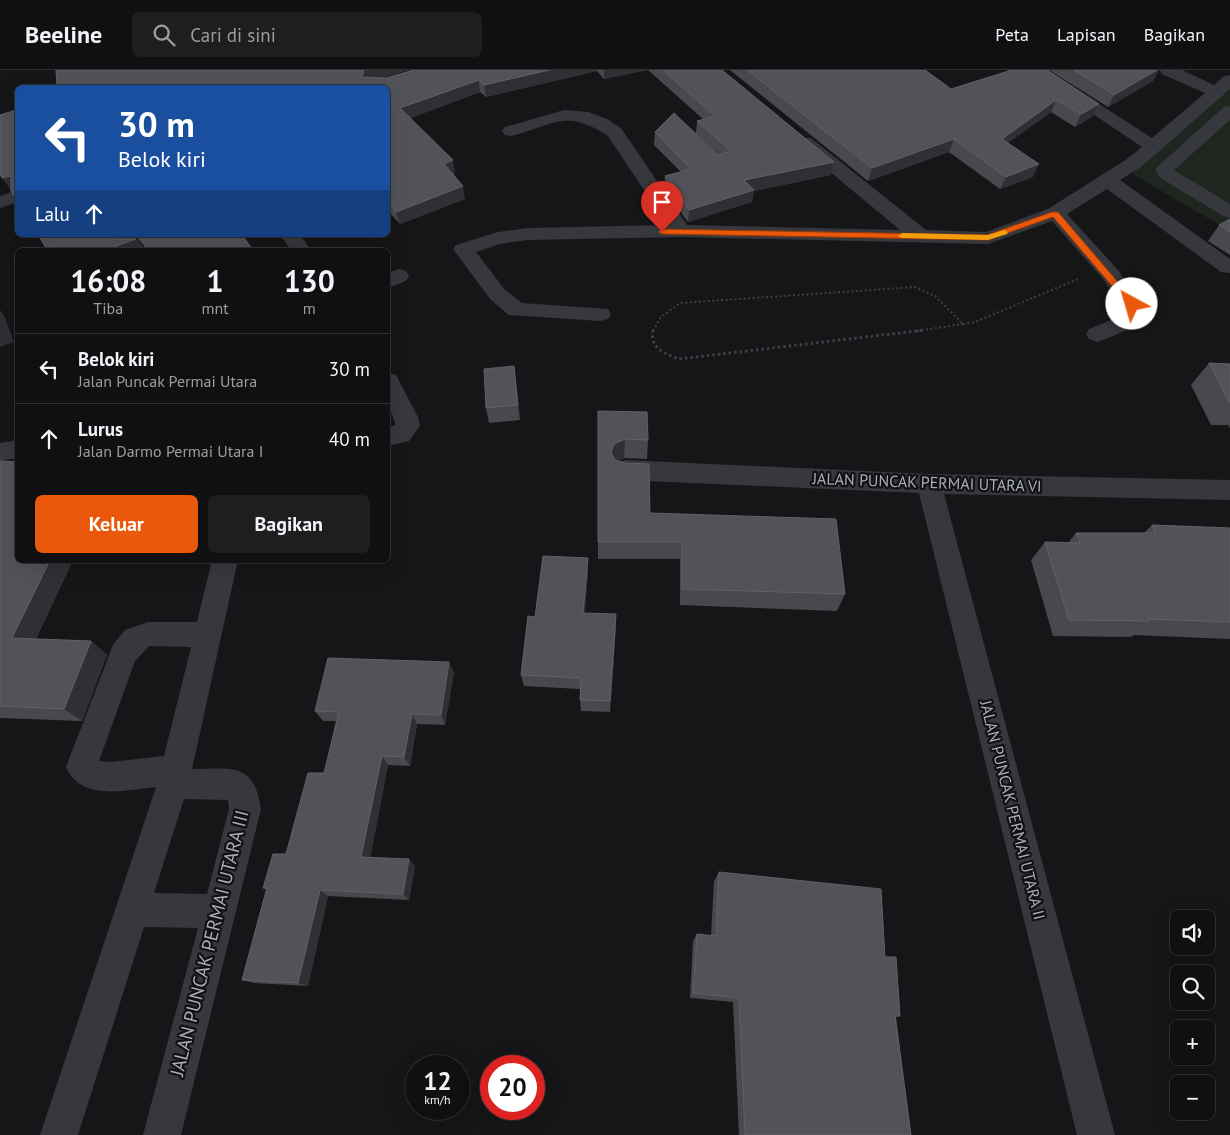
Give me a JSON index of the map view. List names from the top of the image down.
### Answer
{
  "streets": {
    "street": ["JALAN PUNCAK PERMAI UTARA VI", "JALAN PUNCAK PERMAI UTARA II", "JALAN PUNCAK PERMAI UTARA III"]
  },
  "crossings": [
    ["JALAN PUNCAK PERMAI UTARA VI", "JALAN PUNCAK PERMAI UTARA II"]
  ],
  "page": {
    "header": "Beeline",
    "search": "Cari di sini",
    "nav": ["Peta", "Lapisan", "Bagikan"],
    "turn": ["30 m", "Belok kiri"],
    "then": "Lalu",
    "eta": [
      "16:08",
      "Tiba",
      "1",
      "mnt",
      "130",
      "m"
    ],
    "list": [
      {
        "name": "Belok kiri",
        "note": "Jalan Puncak Permai Utara",
        "value": "30 m"
      },
      {
        "name": "Lurus",
        "note": "Jalan Darmo Permai Utara I",
        "value": "40 m"
      }
    ],
    "buttons": ["Keluar", "Bagikan"],
    "map_buttons": ["+", "−"],
    "speed": "12 km/h",
    "limit": "20"
  }
}
